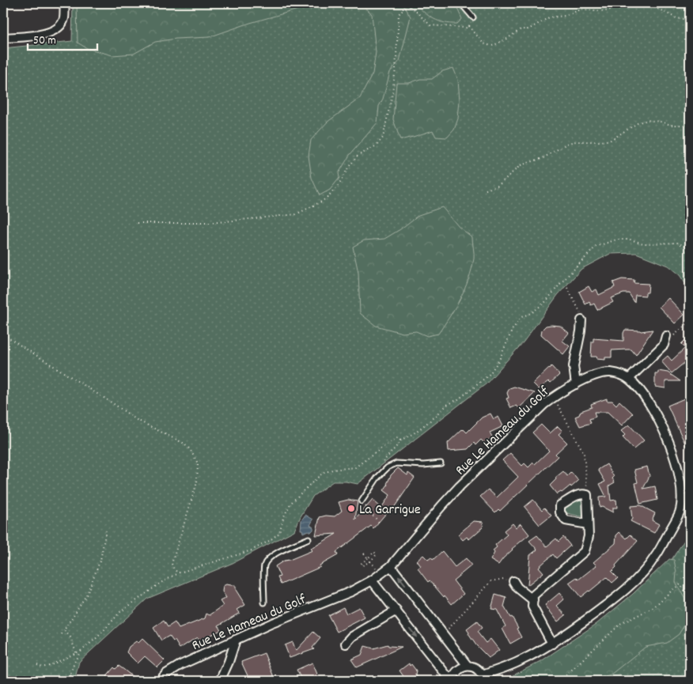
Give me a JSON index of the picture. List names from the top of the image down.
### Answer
{
  "streets": {
    "street": ["Rue Le Hameau du Golf"]
  },
  "places": ["La Garrigue"],
  "scale_bar": "50 m"
}
